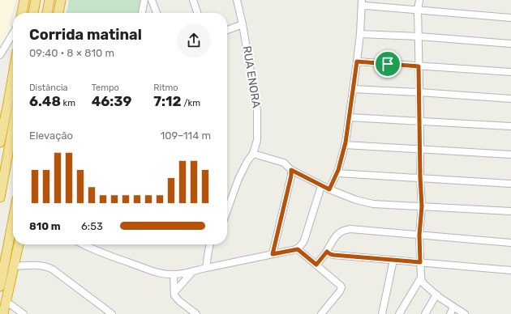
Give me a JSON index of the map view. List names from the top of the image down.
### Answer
{
  "streets": {
    "street": ["RUA ENORA"]
  },
  "page": {
    "heading": ["Corrida matinal", "09:40 · 8 × 810 m"],
    "stats": [
      ["Distância", "6.48 km"],
      ["Tempo", "46:39"],
      ["Ritmo", "7:12 /km"]
    ],
    "chart": ["Elevação", "109–114 m"],
    "list": [
      {
        "name": "810 m",
        "note": "6:53"
      }
    ]
  }
}
